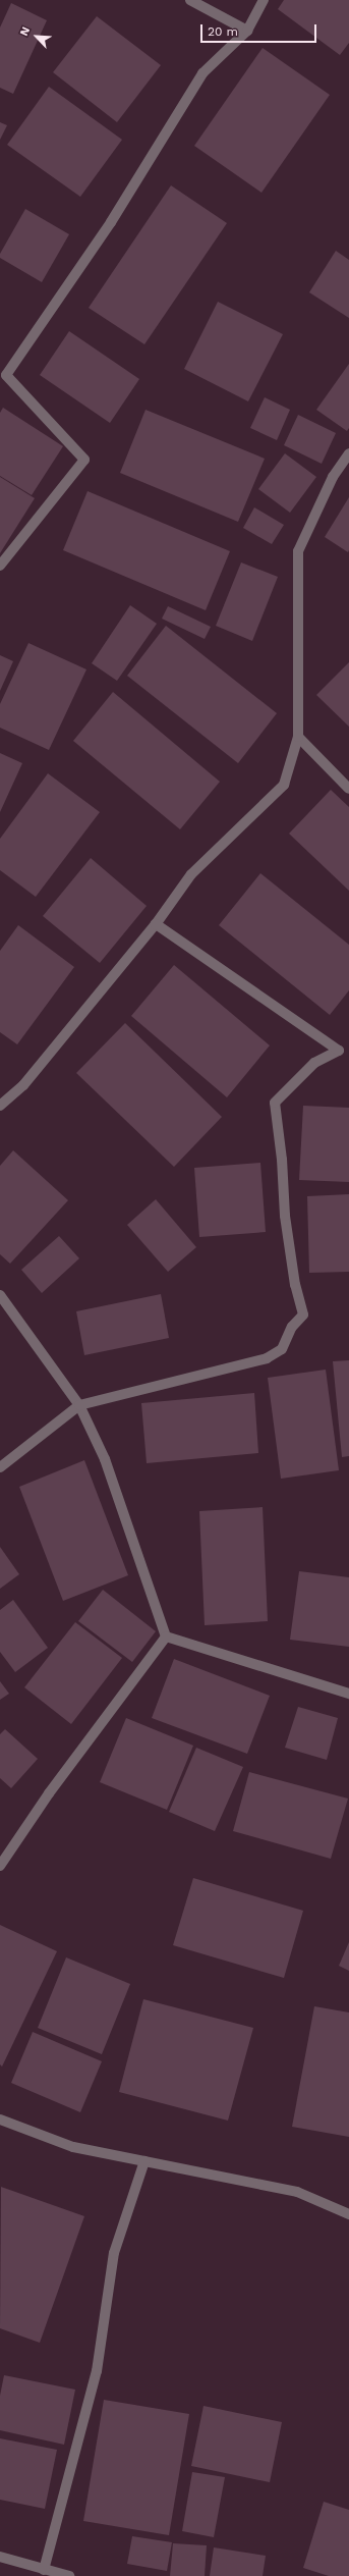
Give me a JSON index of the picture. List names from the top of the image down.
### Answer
{
  "scale_bar": "20 m",
  "north": "top left"
}
